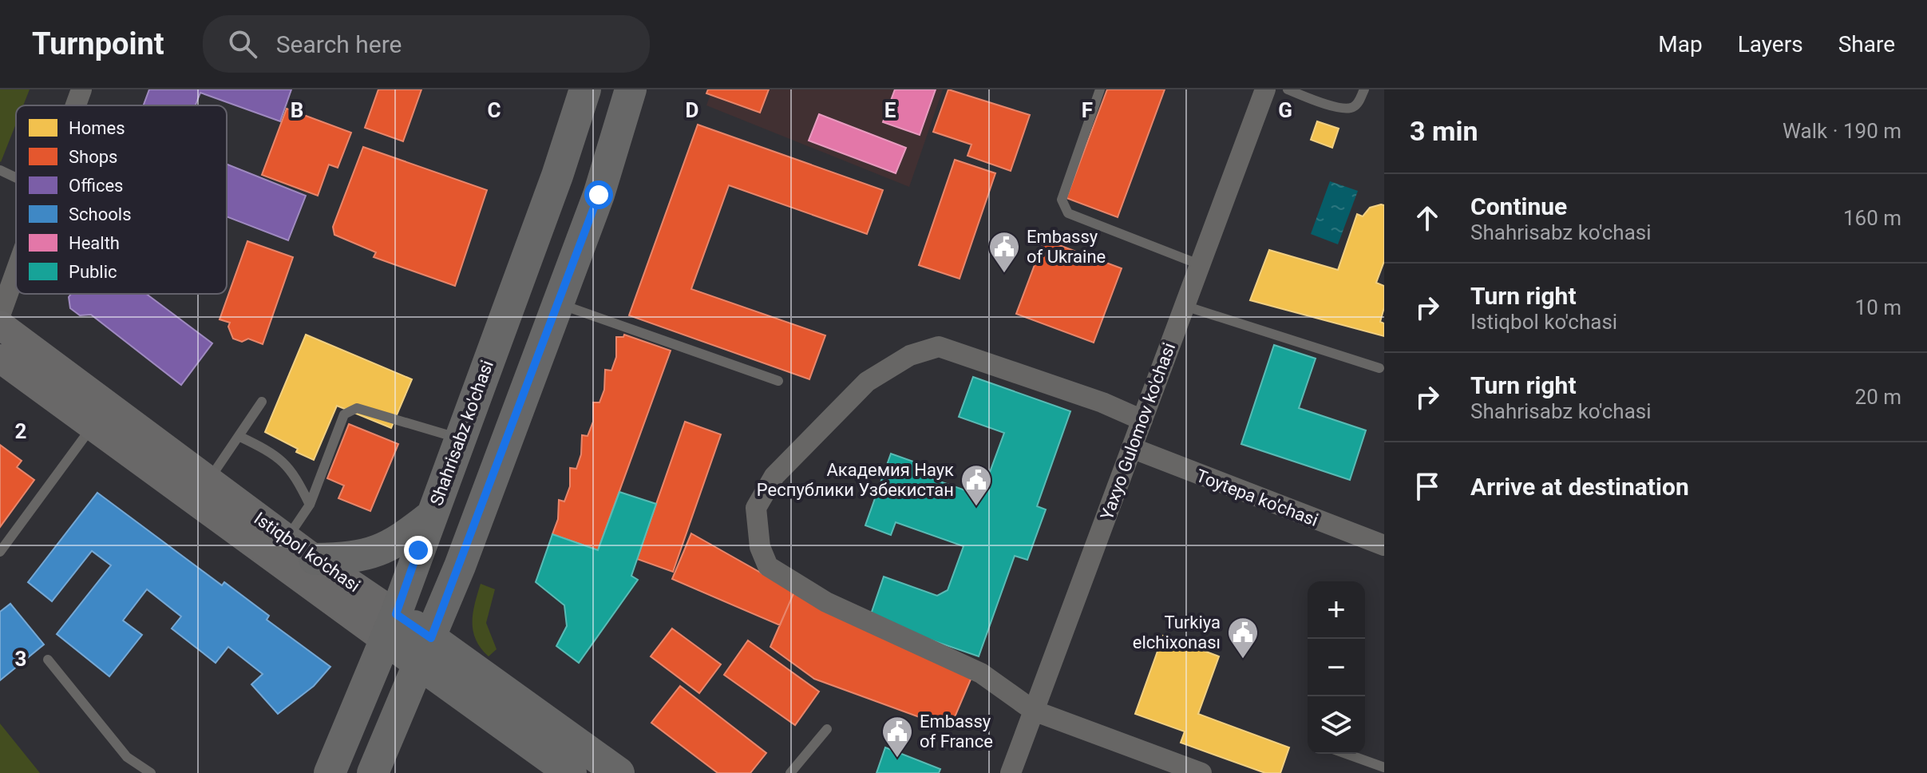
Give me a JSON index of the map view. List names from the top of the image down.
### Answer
{
  "streets": {
    "main road": ["Shahrisabz ko'chasi", "Istiqbol ko'chasi"],
    "street": ["Yaxyo Gulomov ko'chasi", "Toytepa ko'chasi"]
  },
  "crossings": [
    ["Yaxyo Gulomov ko'chasi", "Toytepa ko'chasi"],
    ["Shahrisabz ko'chasi", "Istiqbol ko'chasi"]
  ],
  "places": {
    "public building": [
      "Embassy of Ukraine",
      "Академия Наук Республики Узбекистан",
      "Turkiya elchixonası",
      "Embassy of France"
    ]
  },
  "legend": [
    "Homes",
    "Shops",
    "Offices",
    "Schools",
    "Health",
    "Public"
  ],
  "page": {
    "header": "Turnpoint",
    "search": "Search here",
    "nav": ["Map", "Layers", "Share"],
    "heading": ["3 min", "Walk · 190 m"],
    "list": [
      ["Continue", "Shahrisabz ko'chasi", "160 m"],
      ["Turn right", "Istiqbol ko'chasi", "10 m"],
      ["Turn right", "Shahrisabz ko'chasi", "20 m"],
      "Arrive at destination"
    ],
    "map_buttons": ["+", "−"]
  },
  "grid": {
    "columns": [
      "B",
      "C",
      "D",
      "E",
      "F",
      "G"
    ],
    "rows": ["2", "3"]
  }
}
